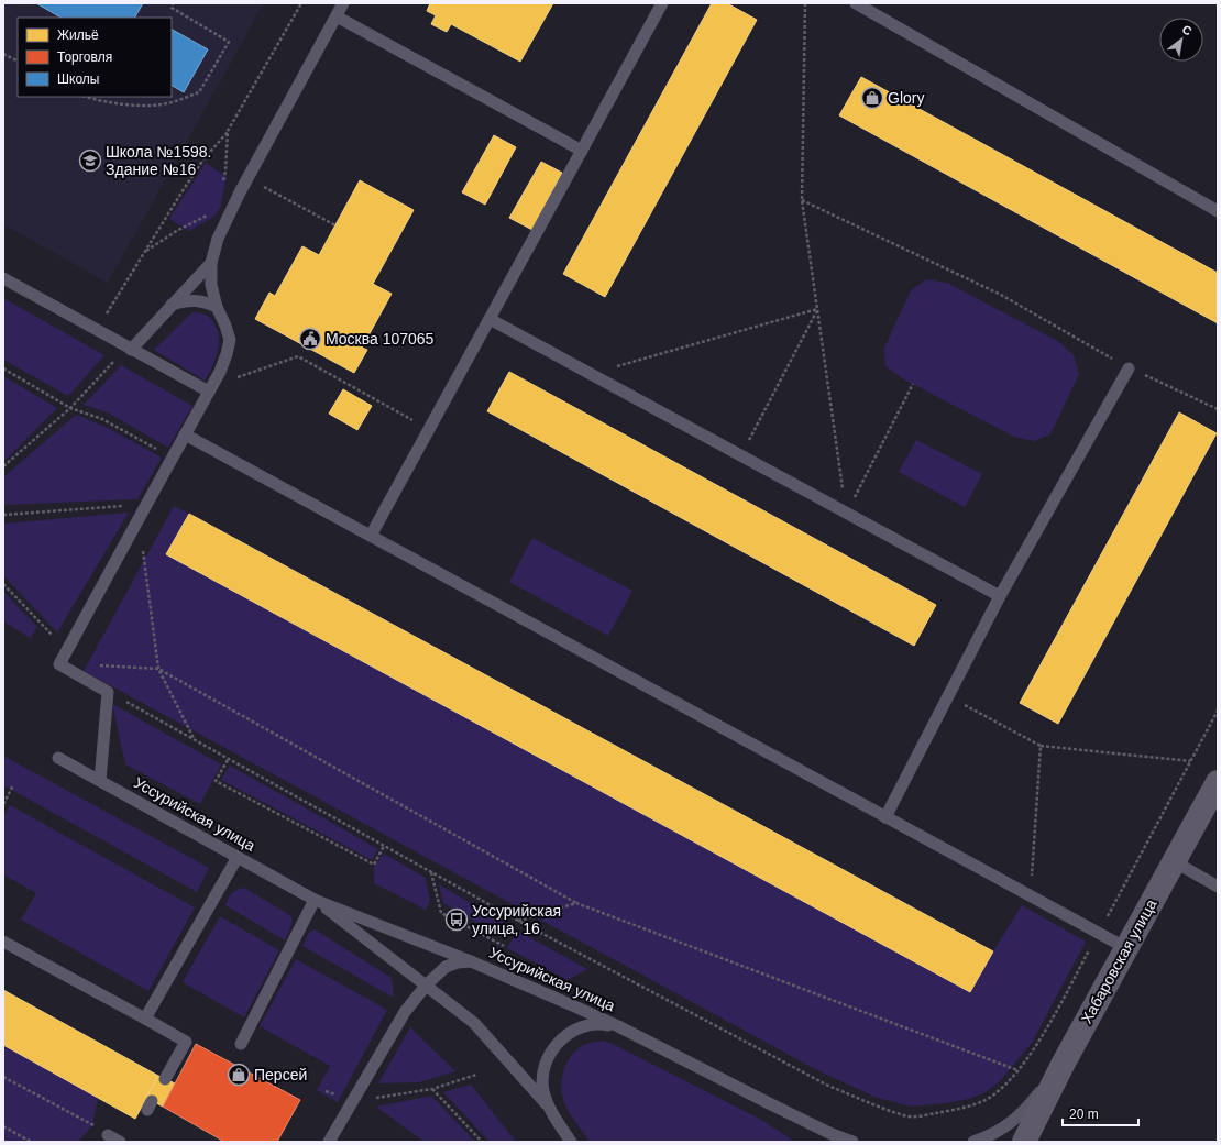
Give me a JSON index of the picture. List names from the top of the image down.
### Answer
{
  "streets": {
    "main road": ["Хабаровская улица"],
    "lane": ["Уссурийская улица"]
  },
  "places": {
    "shop": ["Glory", "Персей"],
    "school or university": ["Школа №1598. Здание №16"],
    "public building": ["Москва 107065"],
    "bus stop": ["Уссурийская улица, 16"]
  },
  "legend": ["Жильё", "Торговля", "Школы"],
  "scale_bar": "20 m",
  "north": "top right"
}
